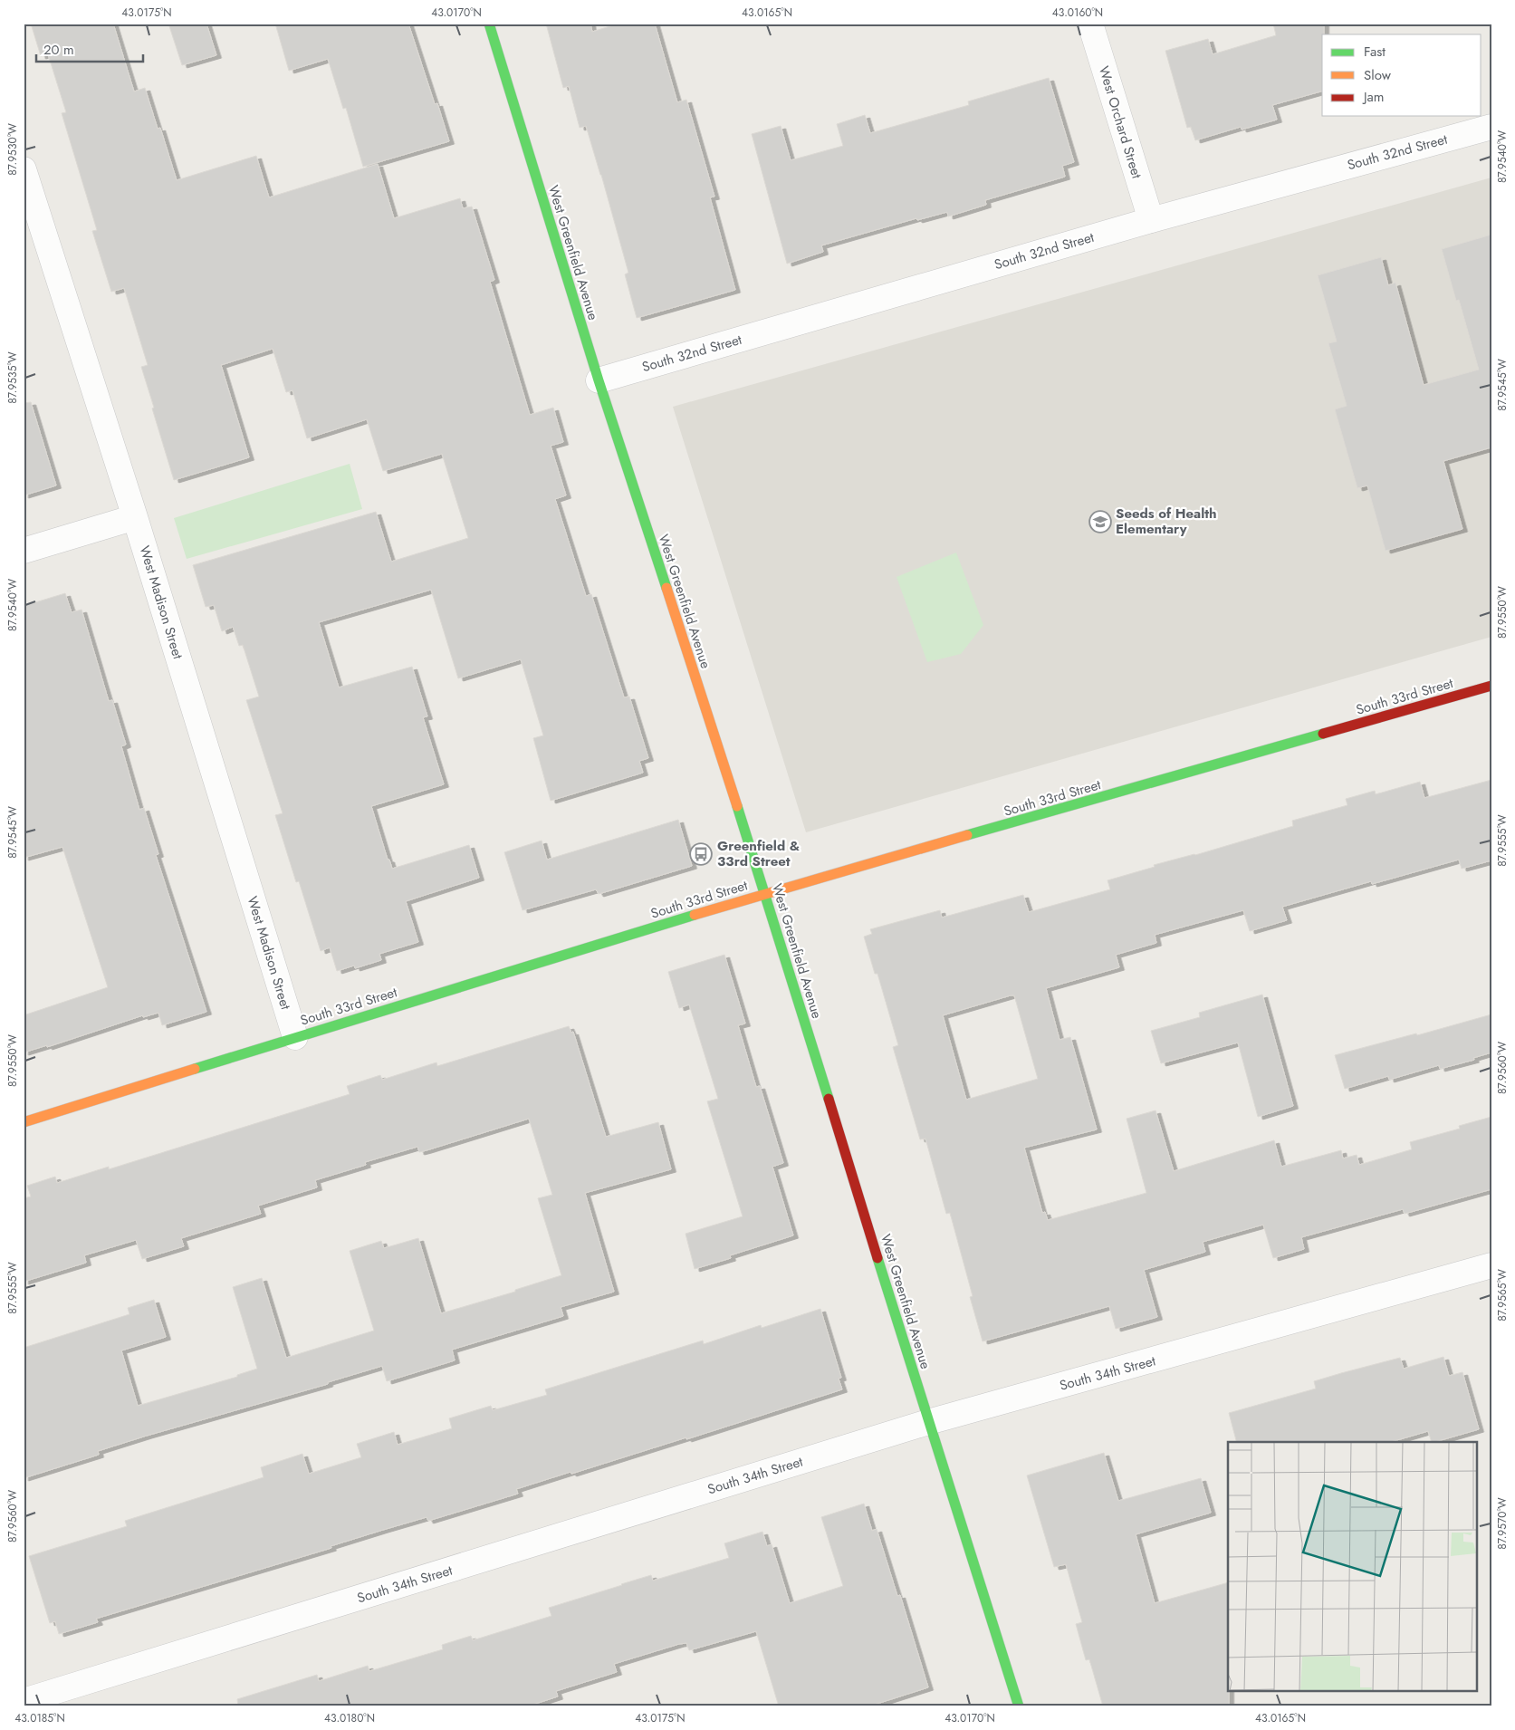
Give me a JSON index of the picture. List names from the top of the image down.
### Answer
{
  "streets": {
    "main road": ["West Greenfield Avenue", "South 33rd Street"],
    "street": [
      "West Orchard Street",
      "South 32nd Street",
      "West Madison Street",
      "South 34th Street"
    ]
  },
  "crossings": [
    ["West Orchard Street", "South 32nd Street"],
    ["South 32nd Street", "West Greenfield Avenue"],
    ["West Greenfield Avenue", "South 33rd Street"],
    ["West Greenfield Avenue", "South 34th Street"],
    ["West Madison Street", "South 33rd Street"]
  ],
  "places": {
    "school or university": ["Seeds of Health Elementary"],
    "bus stop": ["Greenfield & 33rd Street"]
  },
  "legend": ["Fast", "Slow", "Jam"],
  "scale_bar": "20 m",
  "coordinates": [
    "43.0175°N",
    "43.0170°N",
    "43.0165°N",
    "43.0160°N",
    "87.9530°W",
    "87.9540°W",
    "87.9535°W",
    "87.9545°W",
    "87.9550°W",
    "87.9555°W",
    "87.9560°W",
    "87.9565°W",
    "87.9570°W",
    "43.0185°N",
    "43.0180°N"
  ]
}
